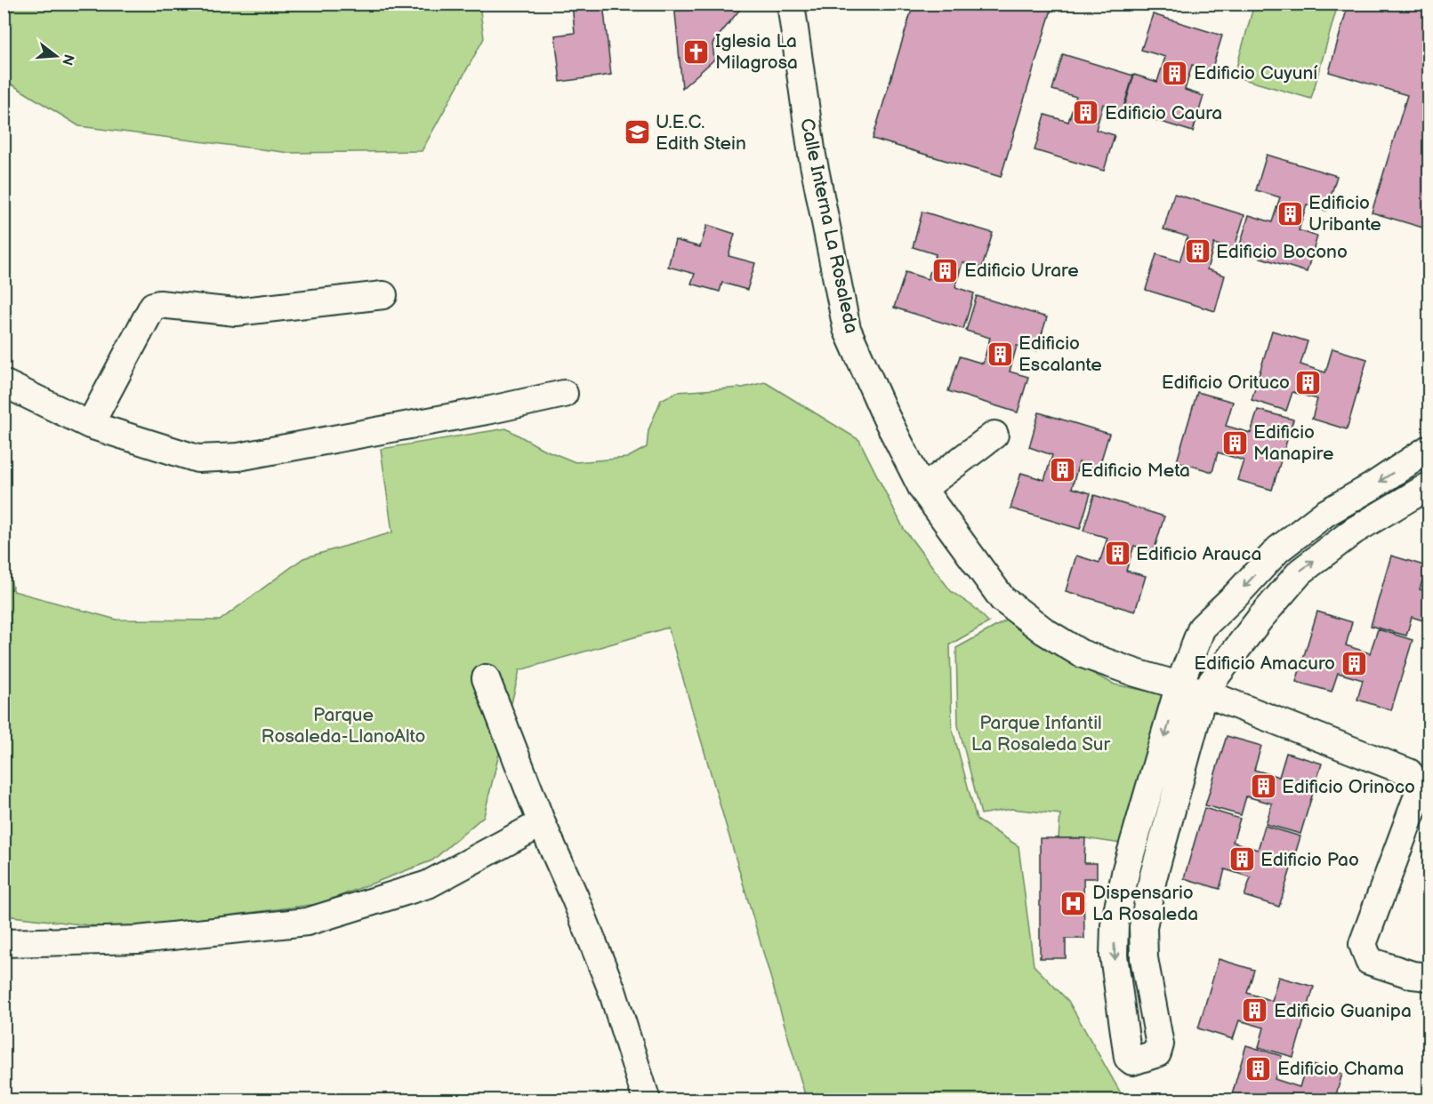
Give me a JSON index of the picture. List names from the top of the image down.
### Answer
{
  "streets": {
    "street": ["Calle Interna La Rosaleda"]
  },
  "parks": ["Parque Rosaleda-LlanoAlto", "Parque Infantil La Rosaleda Sur"],
  "places": {
    "church": ["Iglesia La Milagrosa"],
    "building": [
      "Edificio Cuyuní",
      "Edificio Caura",
      "Edificio Uribante",
      "Edificio Bocono",
      "Edificio Urare",
      "Edificio Escalante",
      "Edificio Orituco",
      "Edificio Manapire",
      "Edificio Meta",
      "Edificio Arauca",
      "Edificio Amacuro",
      "Edificio Orinoco",
      "Edificio Pao",
      "Edificio Guanipa",
      "Edificio Chama"
    ],
    "school or university": ["U.E.C. Edith Stein"],
    "hospital": ["Dispensario La Rosaleda"]
  },
  "north": "right"
}
